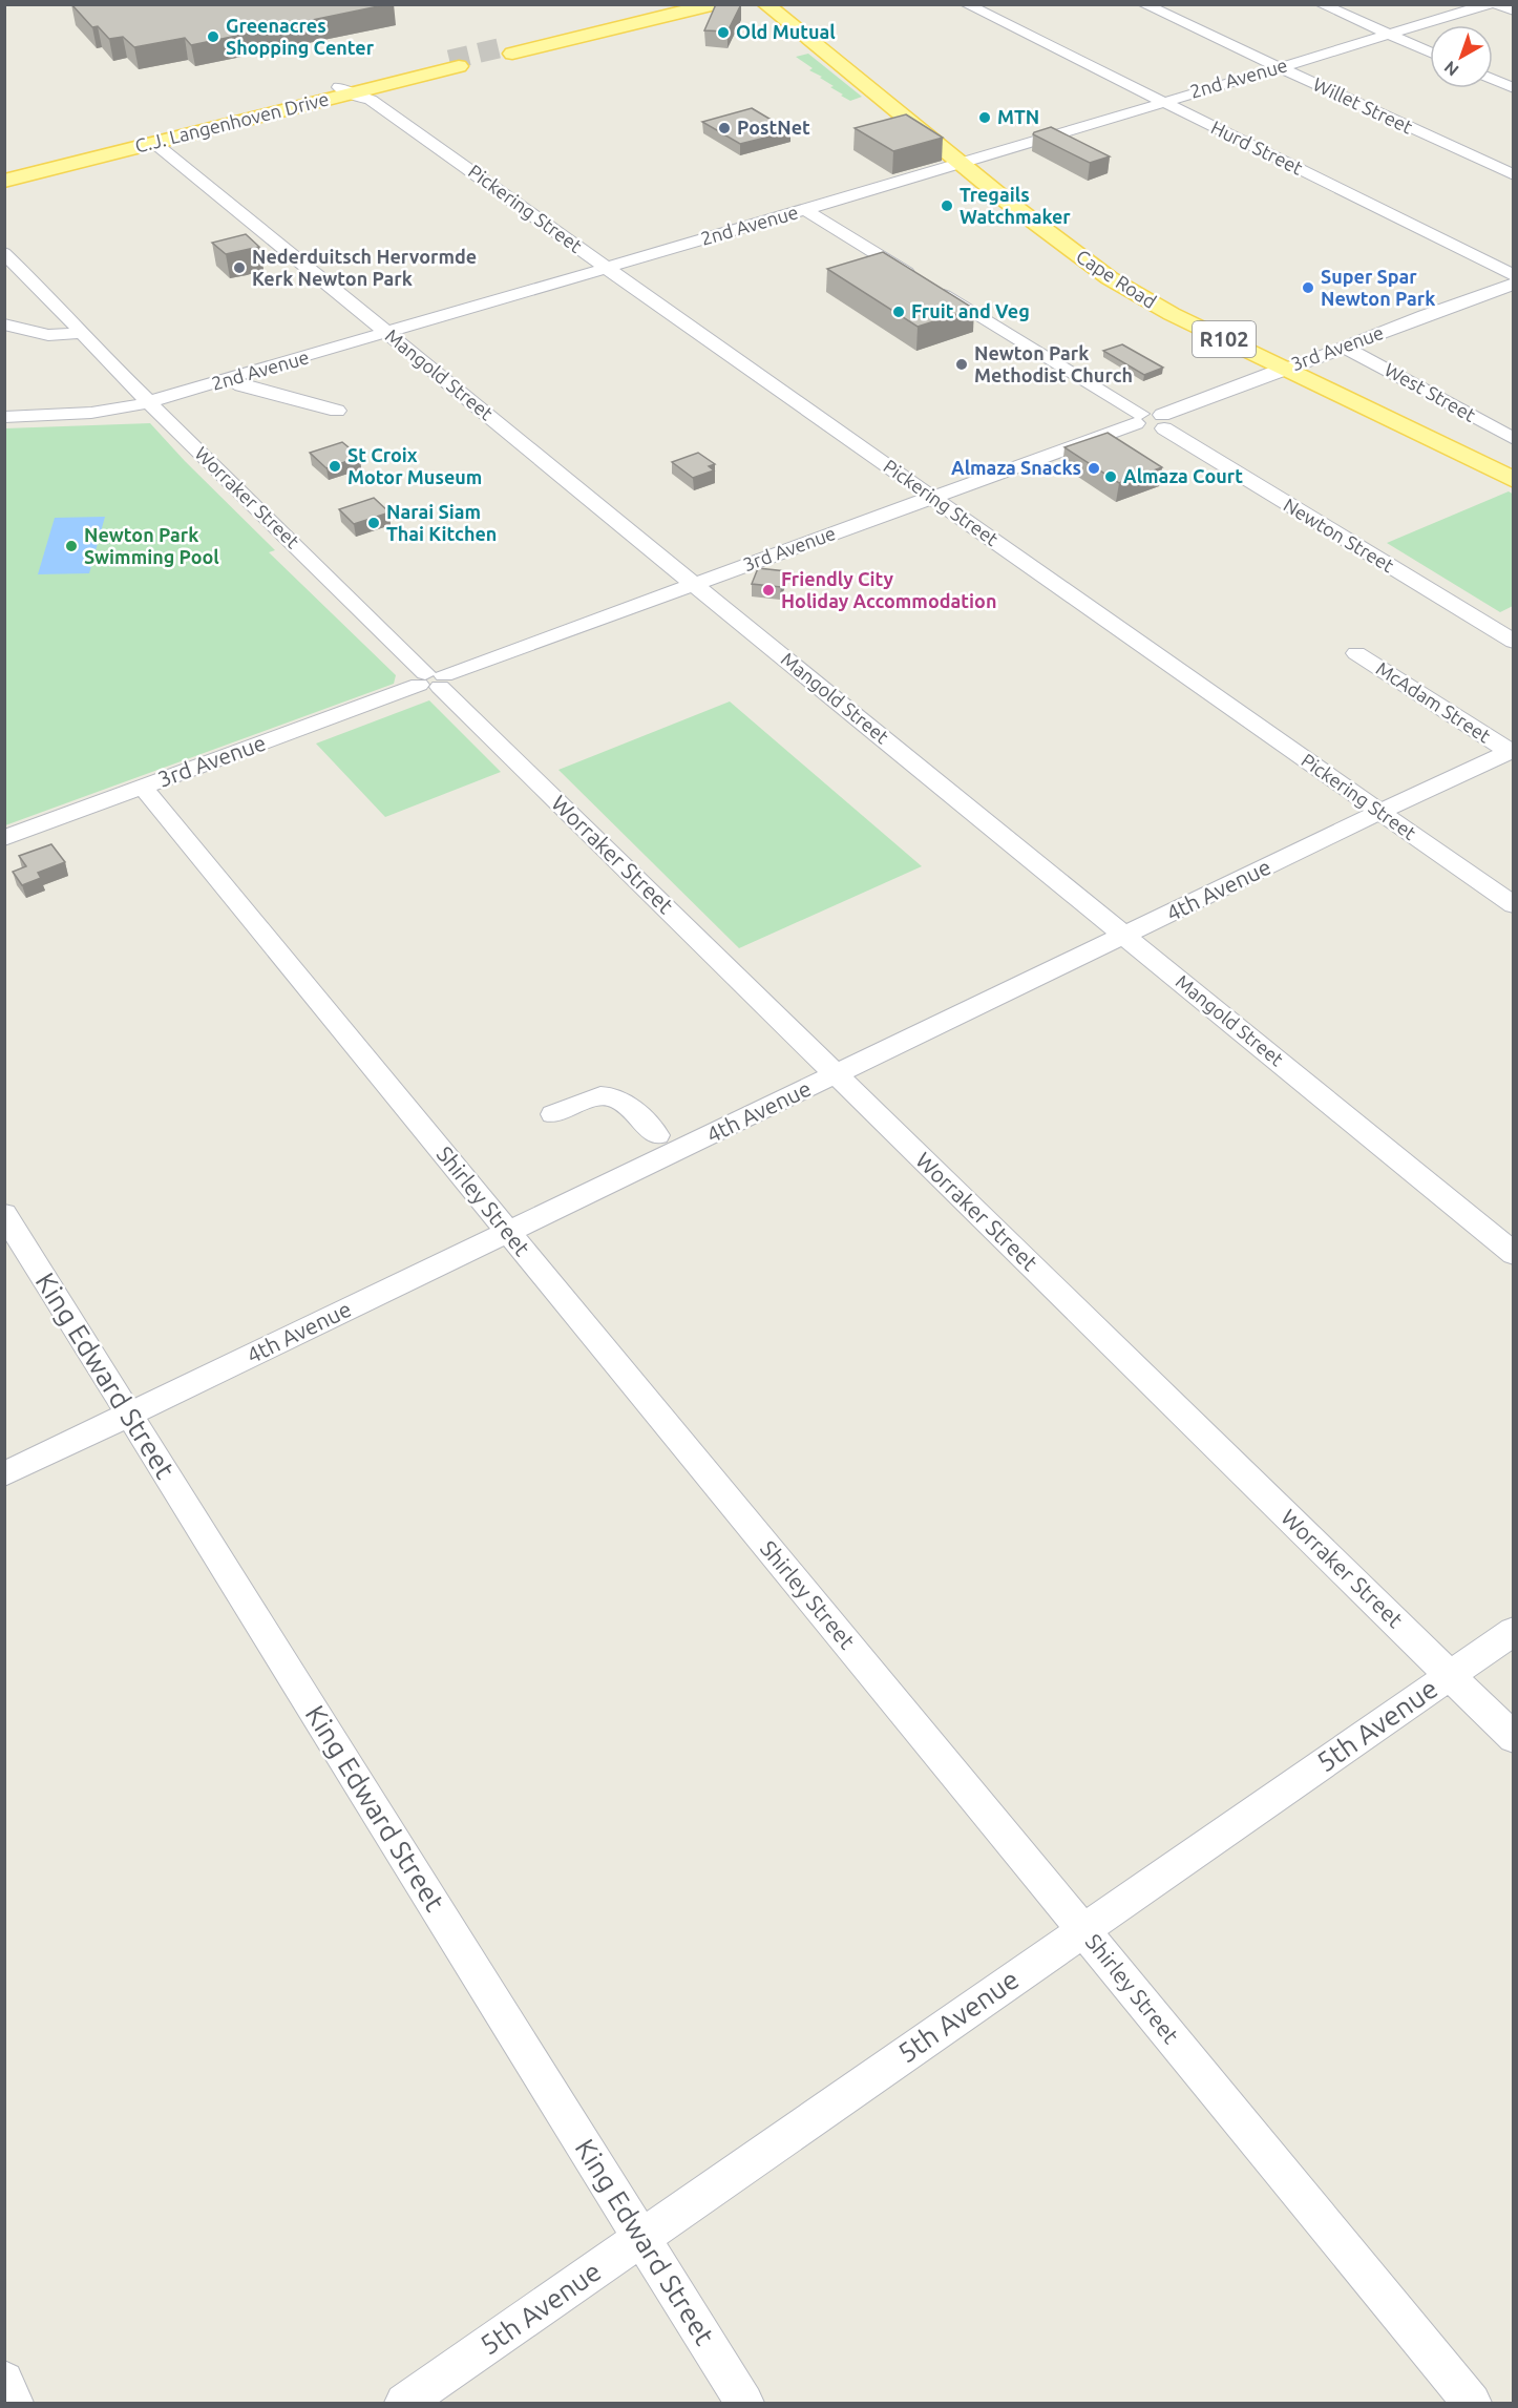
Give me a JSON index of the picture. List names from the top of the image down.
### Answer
{
  "streets": {
    "main road": ["C.J. Langenhoven Drive", "Cape Road", "R102"],
    "street": [
      "2nd Avenue",
      "Willet Street",
      "Hurd Street",
      "Pickering Street",
      "3rd Avenue",
      "Mangold Street",
      "West Street",
      "Worraker Street",
      "Newton Street",
      "McAdam Street",
      "4th Avenue",
      "Shirley Street",
      "King Edward Street",
      "5th Avenue"
    ]
  },
  "crossings": [
    ["2nd Avenue", "Willet Street"],
    ["2nd Avenue", "Hurd Street"],
    ["2nd Avenue", "Pickering Street"],
    ["2nd Avenue", "Cape Road"],
    ["2nd Avenue", "Mangold Street"],
    ["2nd Avenue", "Worraker Street"],
    ["C.J. Langenhoven Drive", "Pickering Street"],
    ["C.J. Langenhoven Drive", "Mangold Street"],
    ["Pickering Street", "3rd Avenue"],
    ["Pickering Street", "4th Avenue"],
    ["Cape Road", "3rd Avenue"],
    ["3rd Avenue", "Mangold Street"],
    ["3rd Avenue", "West Street"],
    ["3rd Avenue", "Worraker Street"],
    ["3rd Avenue", "Newton Street"],
    ["3rd Avenue", "Shirley Street"],
    ["Mangold Street", "4th Avenue"],
    ["Worraker Street", "4th Avenue"],
    ["Worraker Street", "5th Avenue"],
    ["McAdam Street", "4th Avenue"],
    ["4th Avenue", "Shirley Street"],
    ["4th Avenue", "King Edward Street"],
    ["Shirley Street", "5th Avenue"],
    ["King Edward Street", "5th Avenue"]
  ],
  "places": [
    "Old Mutual",
    "Greenacres Shopping Center",
    "MTN",
    "PostNet",
    "Tregails Watchmaker",
    "Nederduitsch Hervormde Kerk Newton Park",
    "Super Spar Newton Park",
    "Fruit and Veg",
    "Newton Park Methodist Church",
    "St Croix Motor Museum",
    "Almaza Snacks",
    "Almaza Court",
    "Narai Siam Thai Kitchen",
    "Newton Park Swimming Pool",
    "Friendly City Holiday Accommodation"
  ],
  "north": "bottom left"
}
